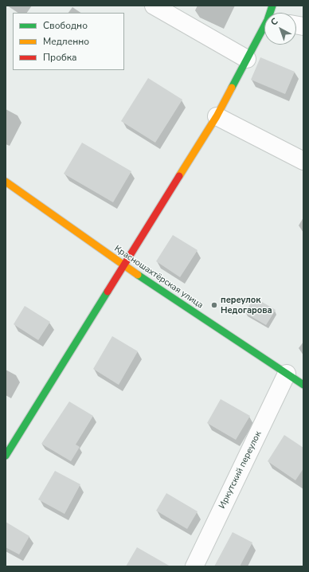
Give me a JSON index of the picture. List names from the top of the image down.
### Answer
{
  "streets": {
    "street": ["Красношахтёрская улица", "Иркутский переулок"]
  },
  "crossings": [
    ["Красношахтёрская улица", "Иркутский переулок"]
  ],
  "places": ["переулок Недогарова"],
  "legend": ["Свободно", "Медленно", "Пробка"],
  "north": "top left"
}
